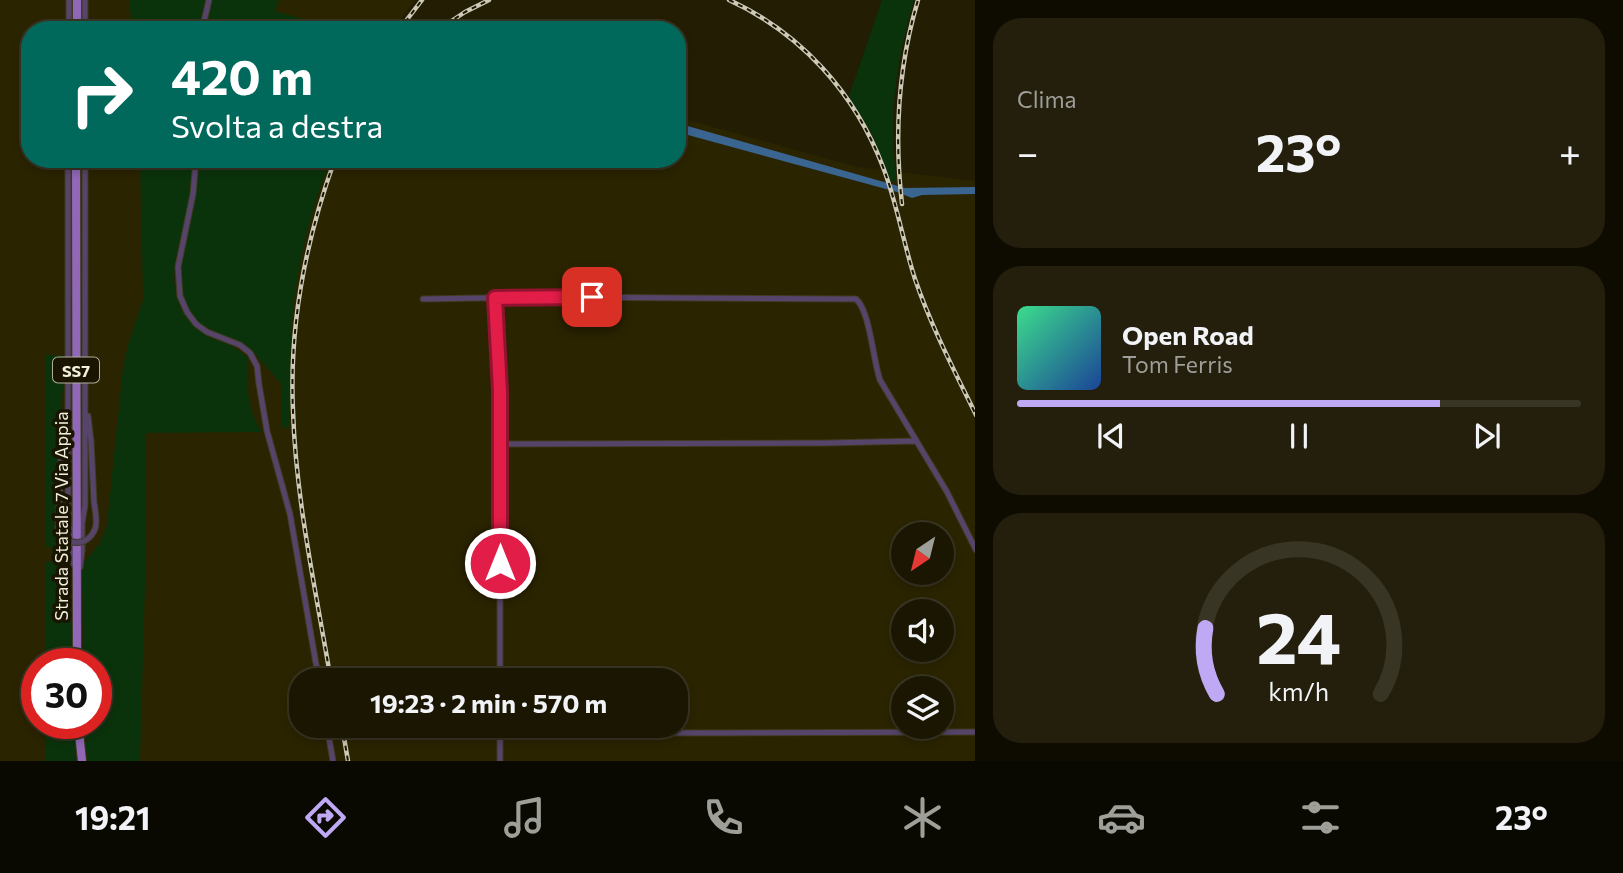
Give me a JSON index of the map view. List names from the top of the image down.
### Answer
{
  "streets": {
    "main road": ["SS7", "Strada Statale 7 Via Appia"]
  },
  "north": "bottom left",
  "page": {
    "tile": "Clima",
    "turn": ["420 m", "Svolta a destra"],
    "heat": ["−", "23°", "+"],
    "song": ["Open Road", "Tom Ferris"],
    "limit": "30",
    "trip": "19:23 · 2 min · 570 m",
    "tabs": ["19:21", "23°"],
    "gauge": ["24", "km/h"]
  }
}
